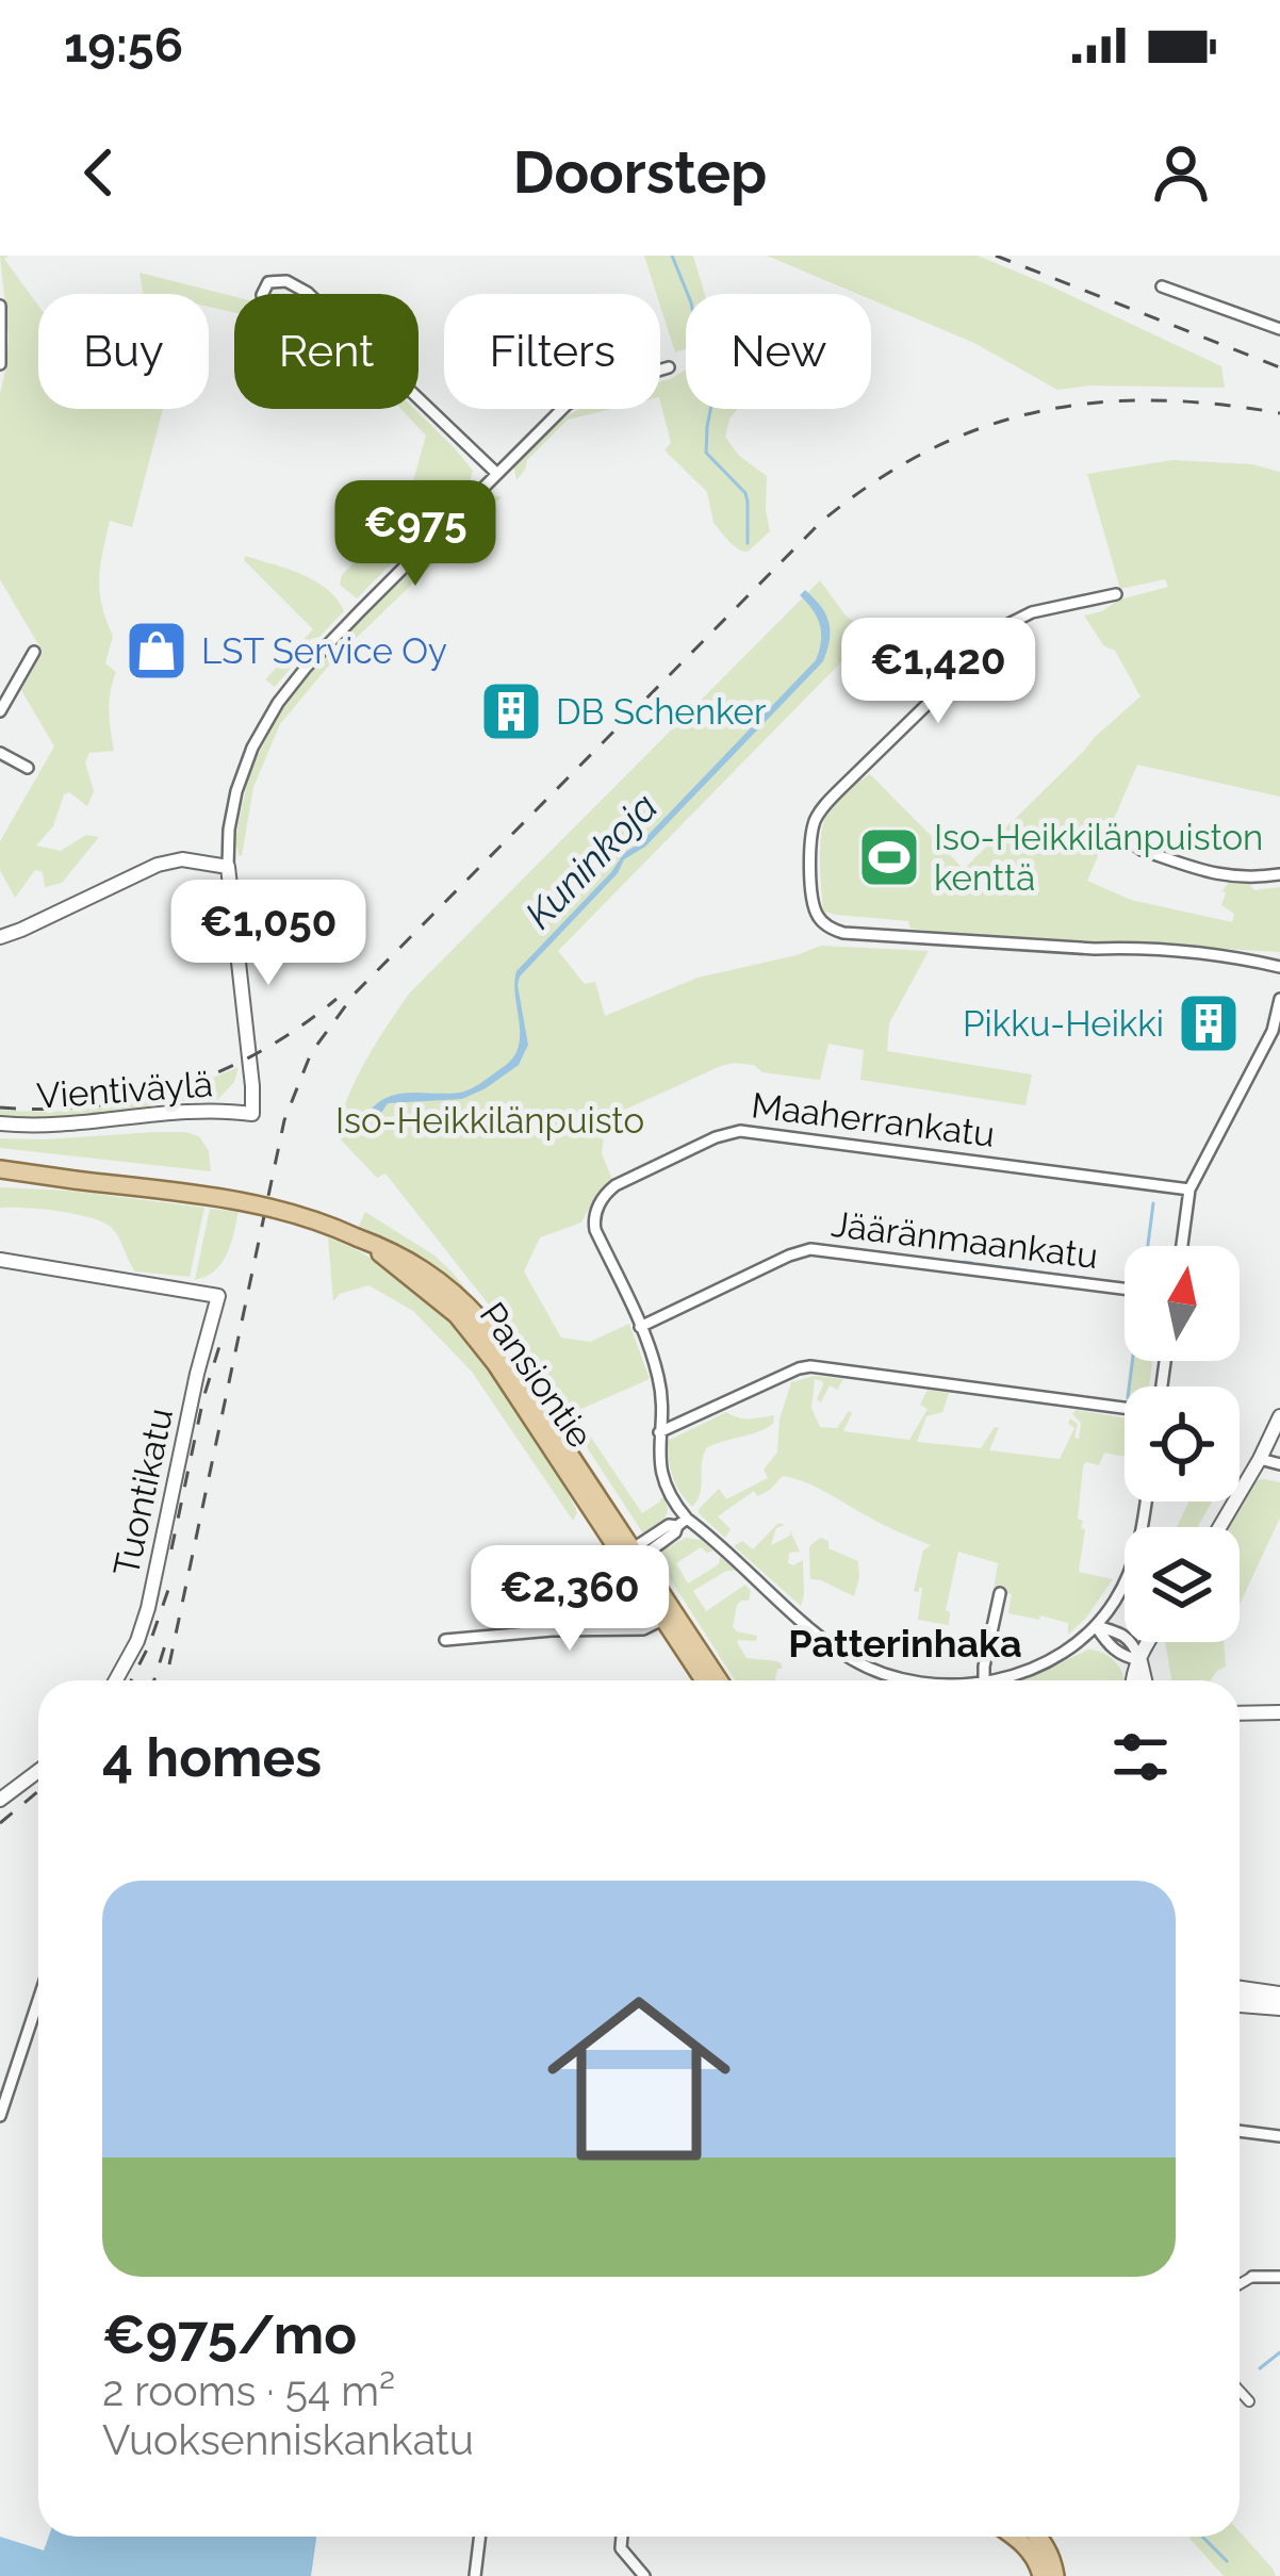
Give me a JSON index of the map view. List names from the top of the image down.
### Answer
{
  "streets": {
    "main road": ["Pansiontie"],
    "street": [
      "Vientiväylä",
      "Maaherrankatu",
      "Jääränmaankatu",
      "Tuontikatu"
    ]
  },
  "crossings": [
    ["Maaherrankatu", "Jääränmaankatu"]
  ],
  "districts": ["Patterinhaka"],
  "water": ["Kuninkoja"],
  "parks": ["Iso-Heikkilänpuisto"],
  "places": {
    "shop": ["LST Service Oy"],
    "building": ["DB Schenker", "Pikku-Heikki"],
    "sports": ["Iso-Heikkilänpuiston kenttä"]
  },
  "north": "top",
  "page": {
    "status": "19:56",
    "header": "Doorstep",
    "chip": [
      "Buy",
      "Rent",
      "Filters",
      "New"
    ],
    "price": [
      "€975",
      "€1,420",
      "€1,050",
      "€2,360"
    ],
    "heading": "4 homes",
    "list": [
      {
        "name": "€975/mo",
        "note": "2 rooms · 54 m² · Vuoksenniskankatu"
      }
    ]
  }
}
